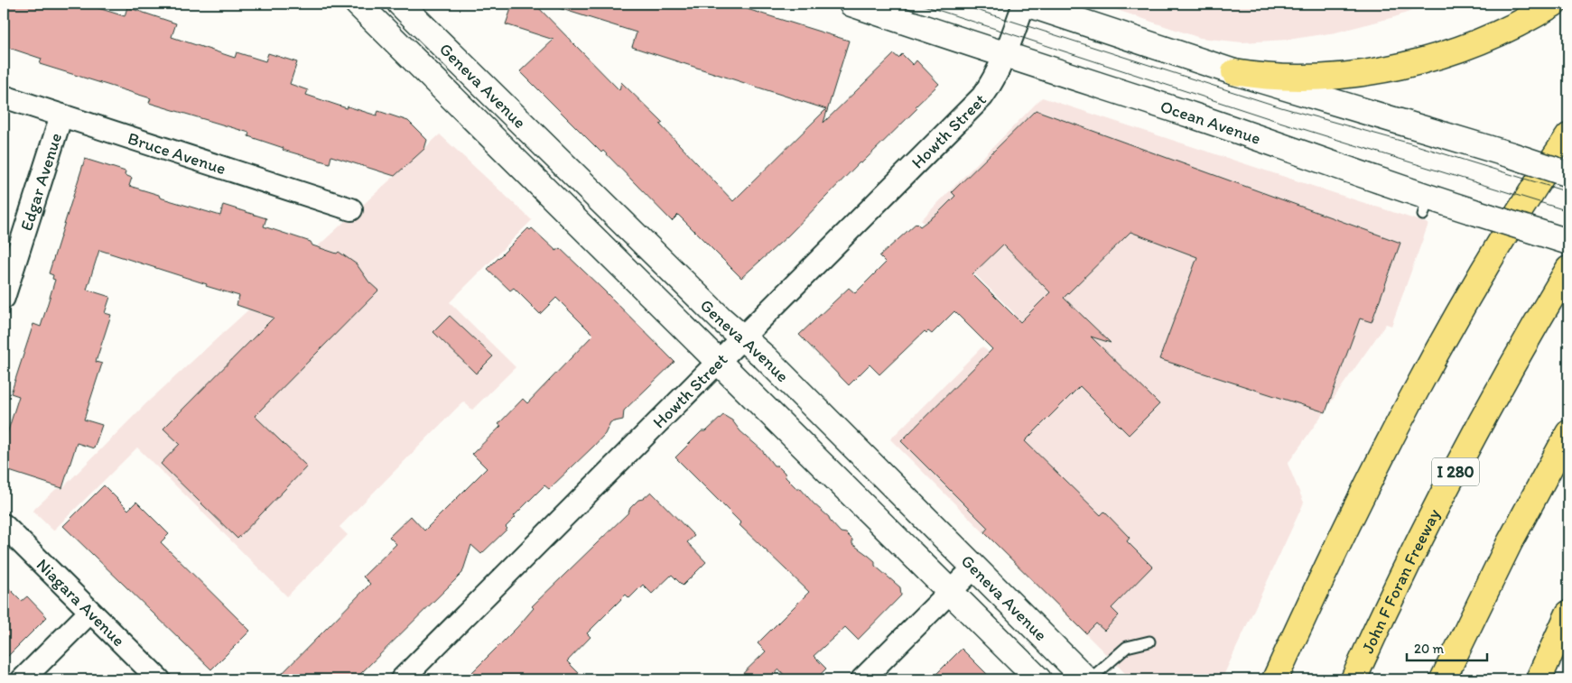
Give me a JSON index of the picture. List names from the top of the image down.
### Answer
{
  "streets": {
    "highway": ["I 280", "John F Foran Freeway"],
    "main road": ["Geneva Avenue", "Ocean Avenue"],
    "street": [
      "Howth Street",
      "Bruce Avenue",
      "Edgar Avenue",
      "Niagara Avenue"
    ]
  },
  "crossings": [
    ["Geneva Avenue", "Howth Street"],
    ["Ocean Avenue", "Howth Street"],
    ["Bruce Avenue", "Edgar Avenue"]
  ],
  "scale_bar": "20 m"
}
